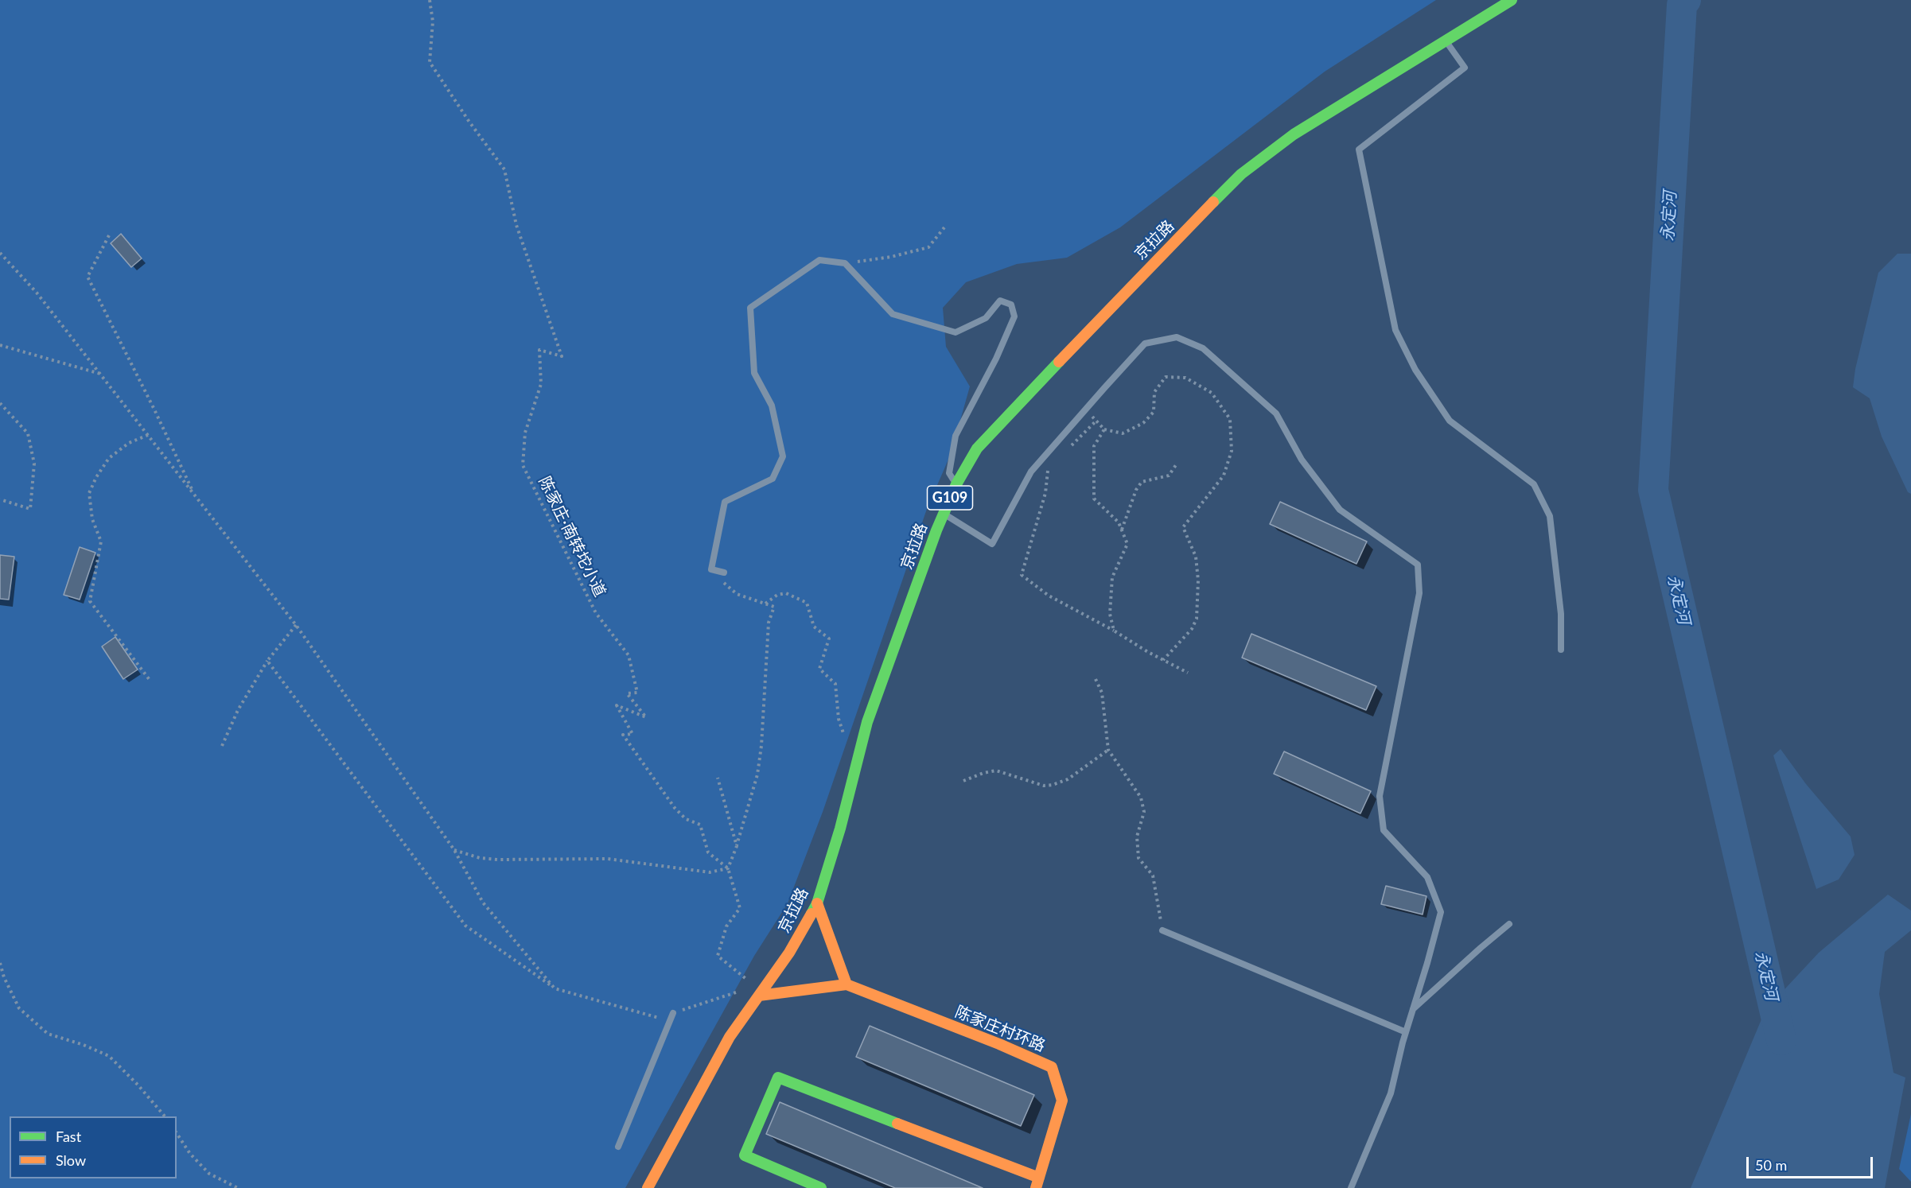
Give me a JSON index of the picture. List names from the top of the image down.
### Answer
{
  "streets": {
    "main road": ["京拉路", "G109", "陈家庄村环路"],
    "path": ["陈家庄·南转坨小道"]
  },
  "water": ["永定河"],
  "legend": ["Fast", "Slow"],
  "scale_bar": "50 m"
}
